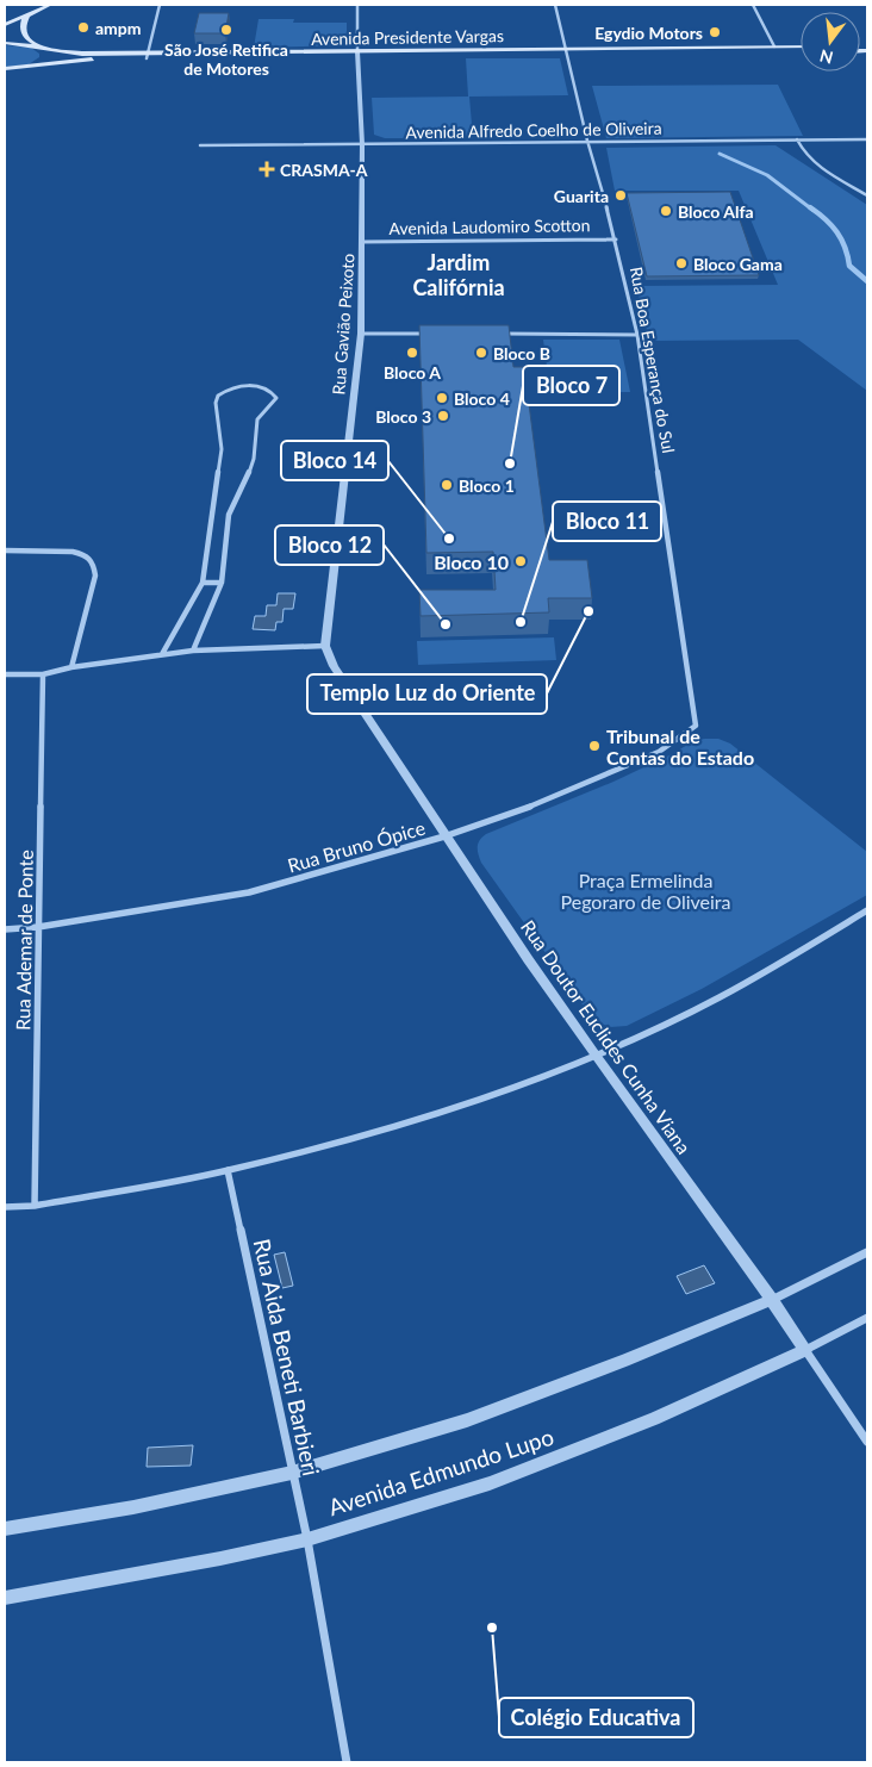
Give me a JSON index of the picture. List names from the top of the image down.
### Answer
{
  "streets": {
    "main road": ["Avenida Presidente Vargas"],
    "street": [
      "Avenida Alfredo Coelho de Oliveira",
      "Avenida Laudomiro Scotton",
      "Rua Gavião Peixoto",
      "Rua Boa Esperança do Sul",
      "Rua Bruno Ópice",
      "Rua Ademar de Ponte",
      "Rua Doutor Euclides Cunha Viana",
      "Rua Aida Beneti Barbieri",
      "Avenida Edmundo Lupo"
    ]
  },
  "crossings": [
    ["Avenida Presidente Vargas", "Rua Gavião Peixoto"],
    ["Avenida Presidente Vargas", "Rua Boa Esperança do Sul"],
    ["Avenida Alfredo Coelho de Oliveira", "Rua Gavião Peixoto"],
    ["Avenida Alfredo Coelho de Oliveira", "Rua Boa Esperança do Sul"],
    ["Avenida Laudomiro Scotton", "Rua Gavião Peixoto"],
    ["Avenida Laudomiro Scotton", "Rua Boa Esperança do Sul"],
    ["Rua Gavião Peixoto", "Rua Doutor Euclides Cunha Viana"],
    ["Rua Boa Esperança do Sul", "Rua Bruno Ópice"],
    ["Rua Bruno Ópice", "Rua Ademar de Ponte"],
    ["Rua Bruno Ópice", "Rua Doutor Euclides Cunha Viana"],
    ["Rua Doutor Euclides Cunha Viana", "Avenida Edmundo Lupo"],
    ["Rua Aida Beneti Barbieri", "Avenida Edmundo Lupo"]
  ],
  "districts": ["Jardim Califórnia"],
  "parks": ["Praça Ermelinda Pegoraro de Oliveira"],
  "places": {
    "other": [
      "ampm",
      "São José Retifica de Motores",
      "Egydio Motors",
      "Guarita",
      "Bloco Alfa",
      "Bloco Gama",
      "Bloco A",
      "Bloco B",
      "Bloco 4",
      "Bloco 3",
      "Bloco 7",
      "Bloco 1",
      "Bloco 14",
      "Bloco 10",
      "Templo Luz do Oriente",
      "Bloco 11",
      "Bloco 12",
      "Tribunal de Contas do Estado",
      "Colégio Educativa"
    ],
    "health": ["CRASMA-A"]
  },
  "north": "bottom"
}
